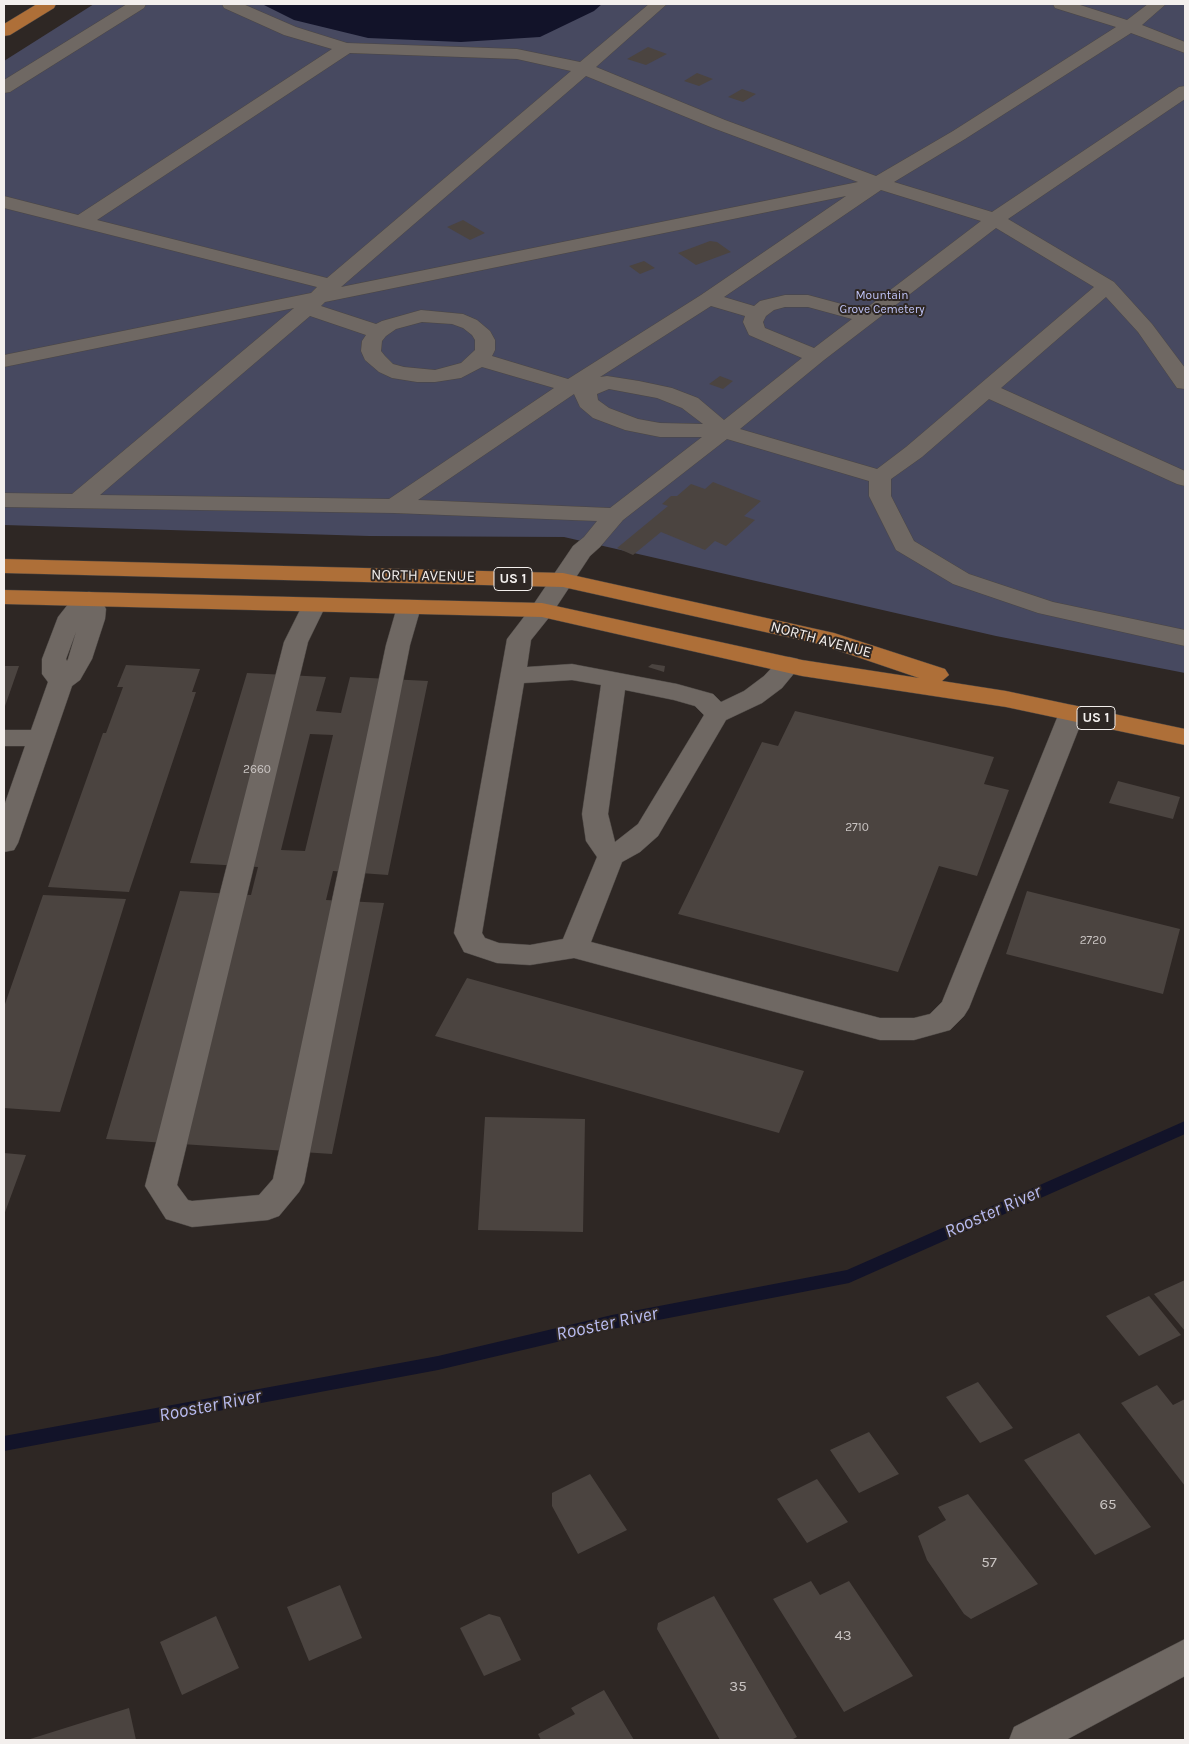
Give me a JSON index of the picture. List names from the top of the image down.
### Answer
{
  "streets": {
    "main road": ["NORTH AVENUE", "US 1"]
  },
  "water": ["Rooster River"],
  "parks": ["Mountain Grove Cemetery"],
  "house_numbers": [
    "2660",
    "2710",
    "2720",
    "65",
    "57",
    "43",
    "35"
  ]
}
